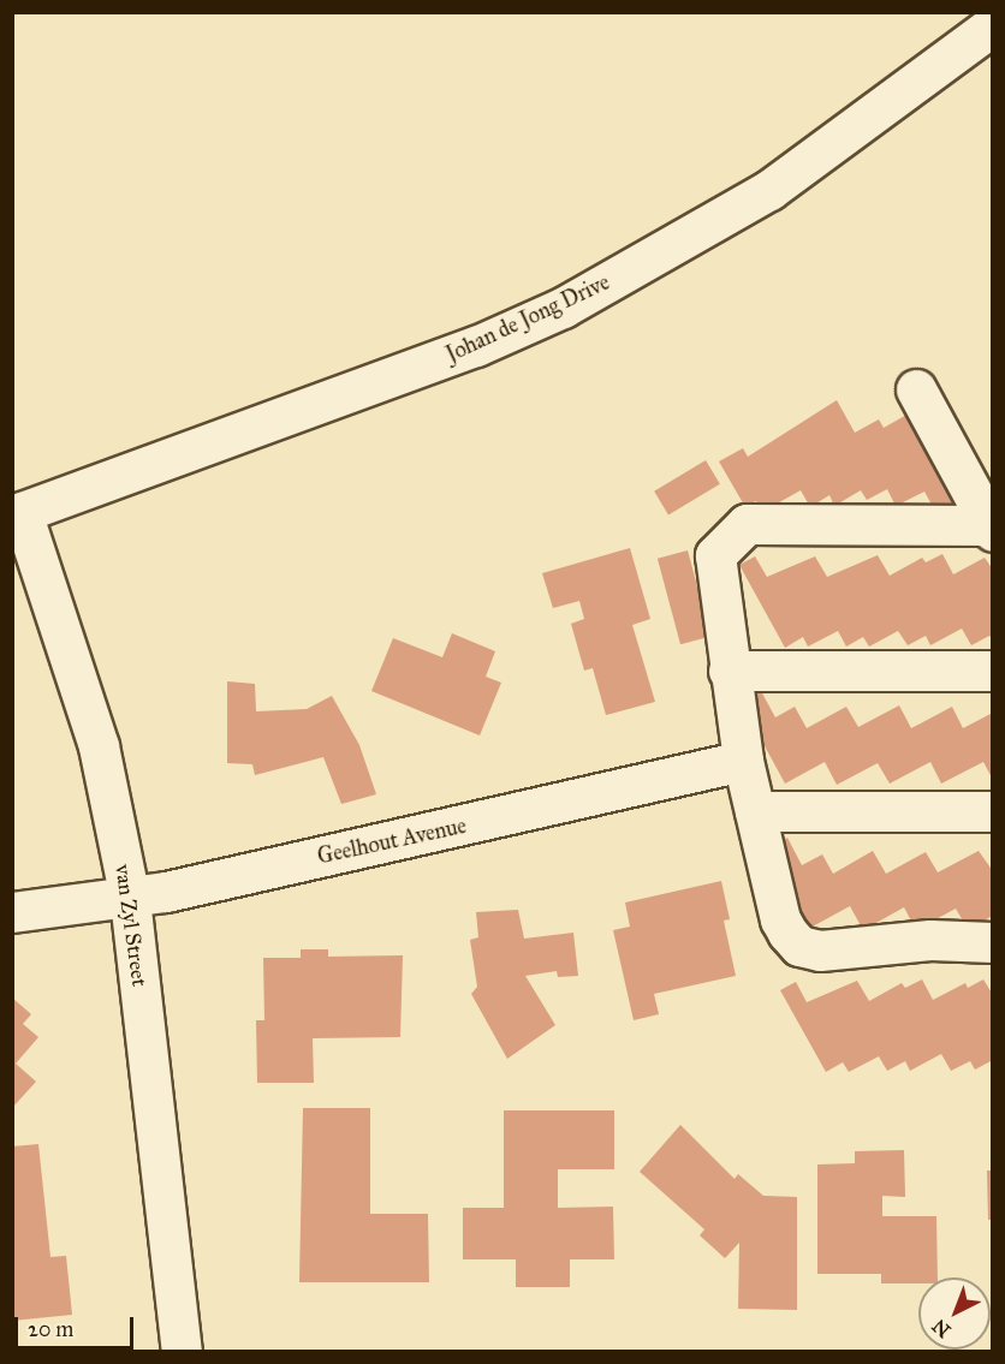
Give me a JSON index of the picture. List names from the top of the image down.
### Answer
{
  "streets": {
    "street": ["Johan de Jong Drive", "Geelhout Avenue", "van Zyl Street"]
  },
  "crossings": [
    ["Johan de Jong Drive", "van Zyl Street"],
    ["Geelhout Avenue", "van Zyl Street"]
  ],
  "scale_bar": "20 m",
  "north": "bottom left"
}
